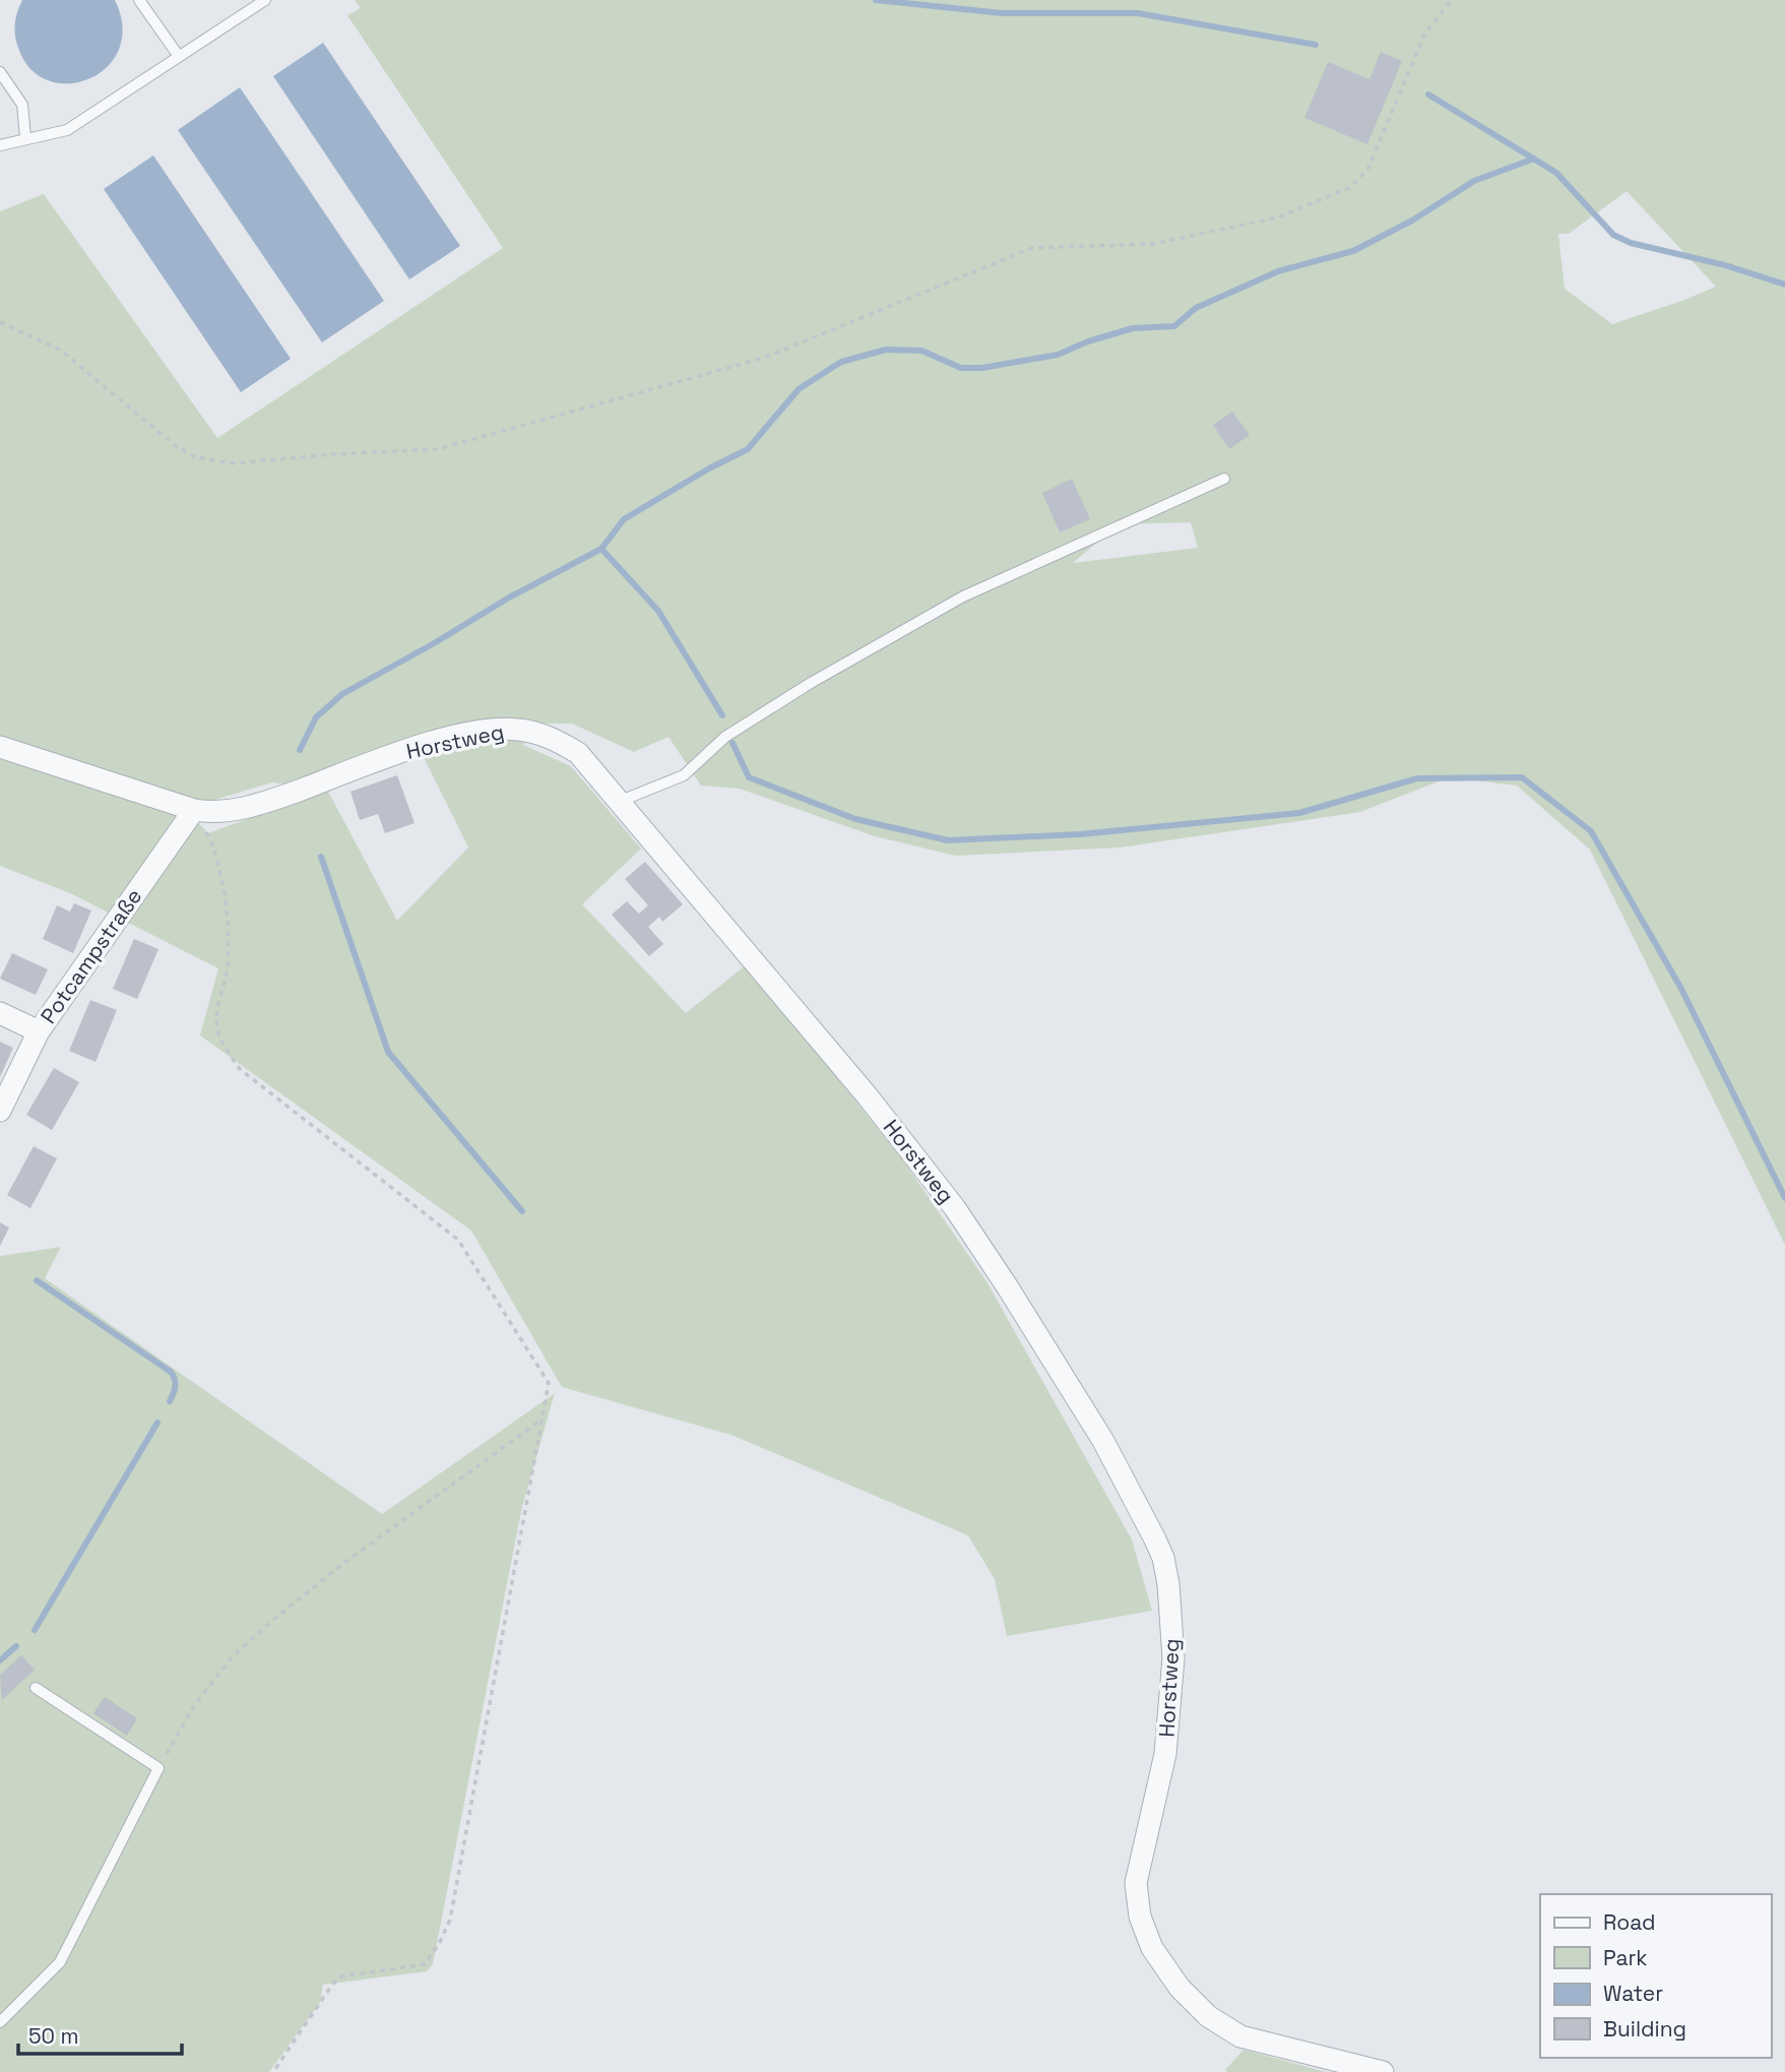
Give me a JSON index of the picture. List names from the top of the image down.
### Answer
{
  "streets": {
    "street": ["Horstweg", "Potcampstraße"]
  },
  "crossings": [
    ["Horstweg", "Potcampstraße"]
  ],
  "legend": [
    "Road",
    "Park",
    "Water",
    "Building"
  ],
  "scale_bar": "50 m"
}
